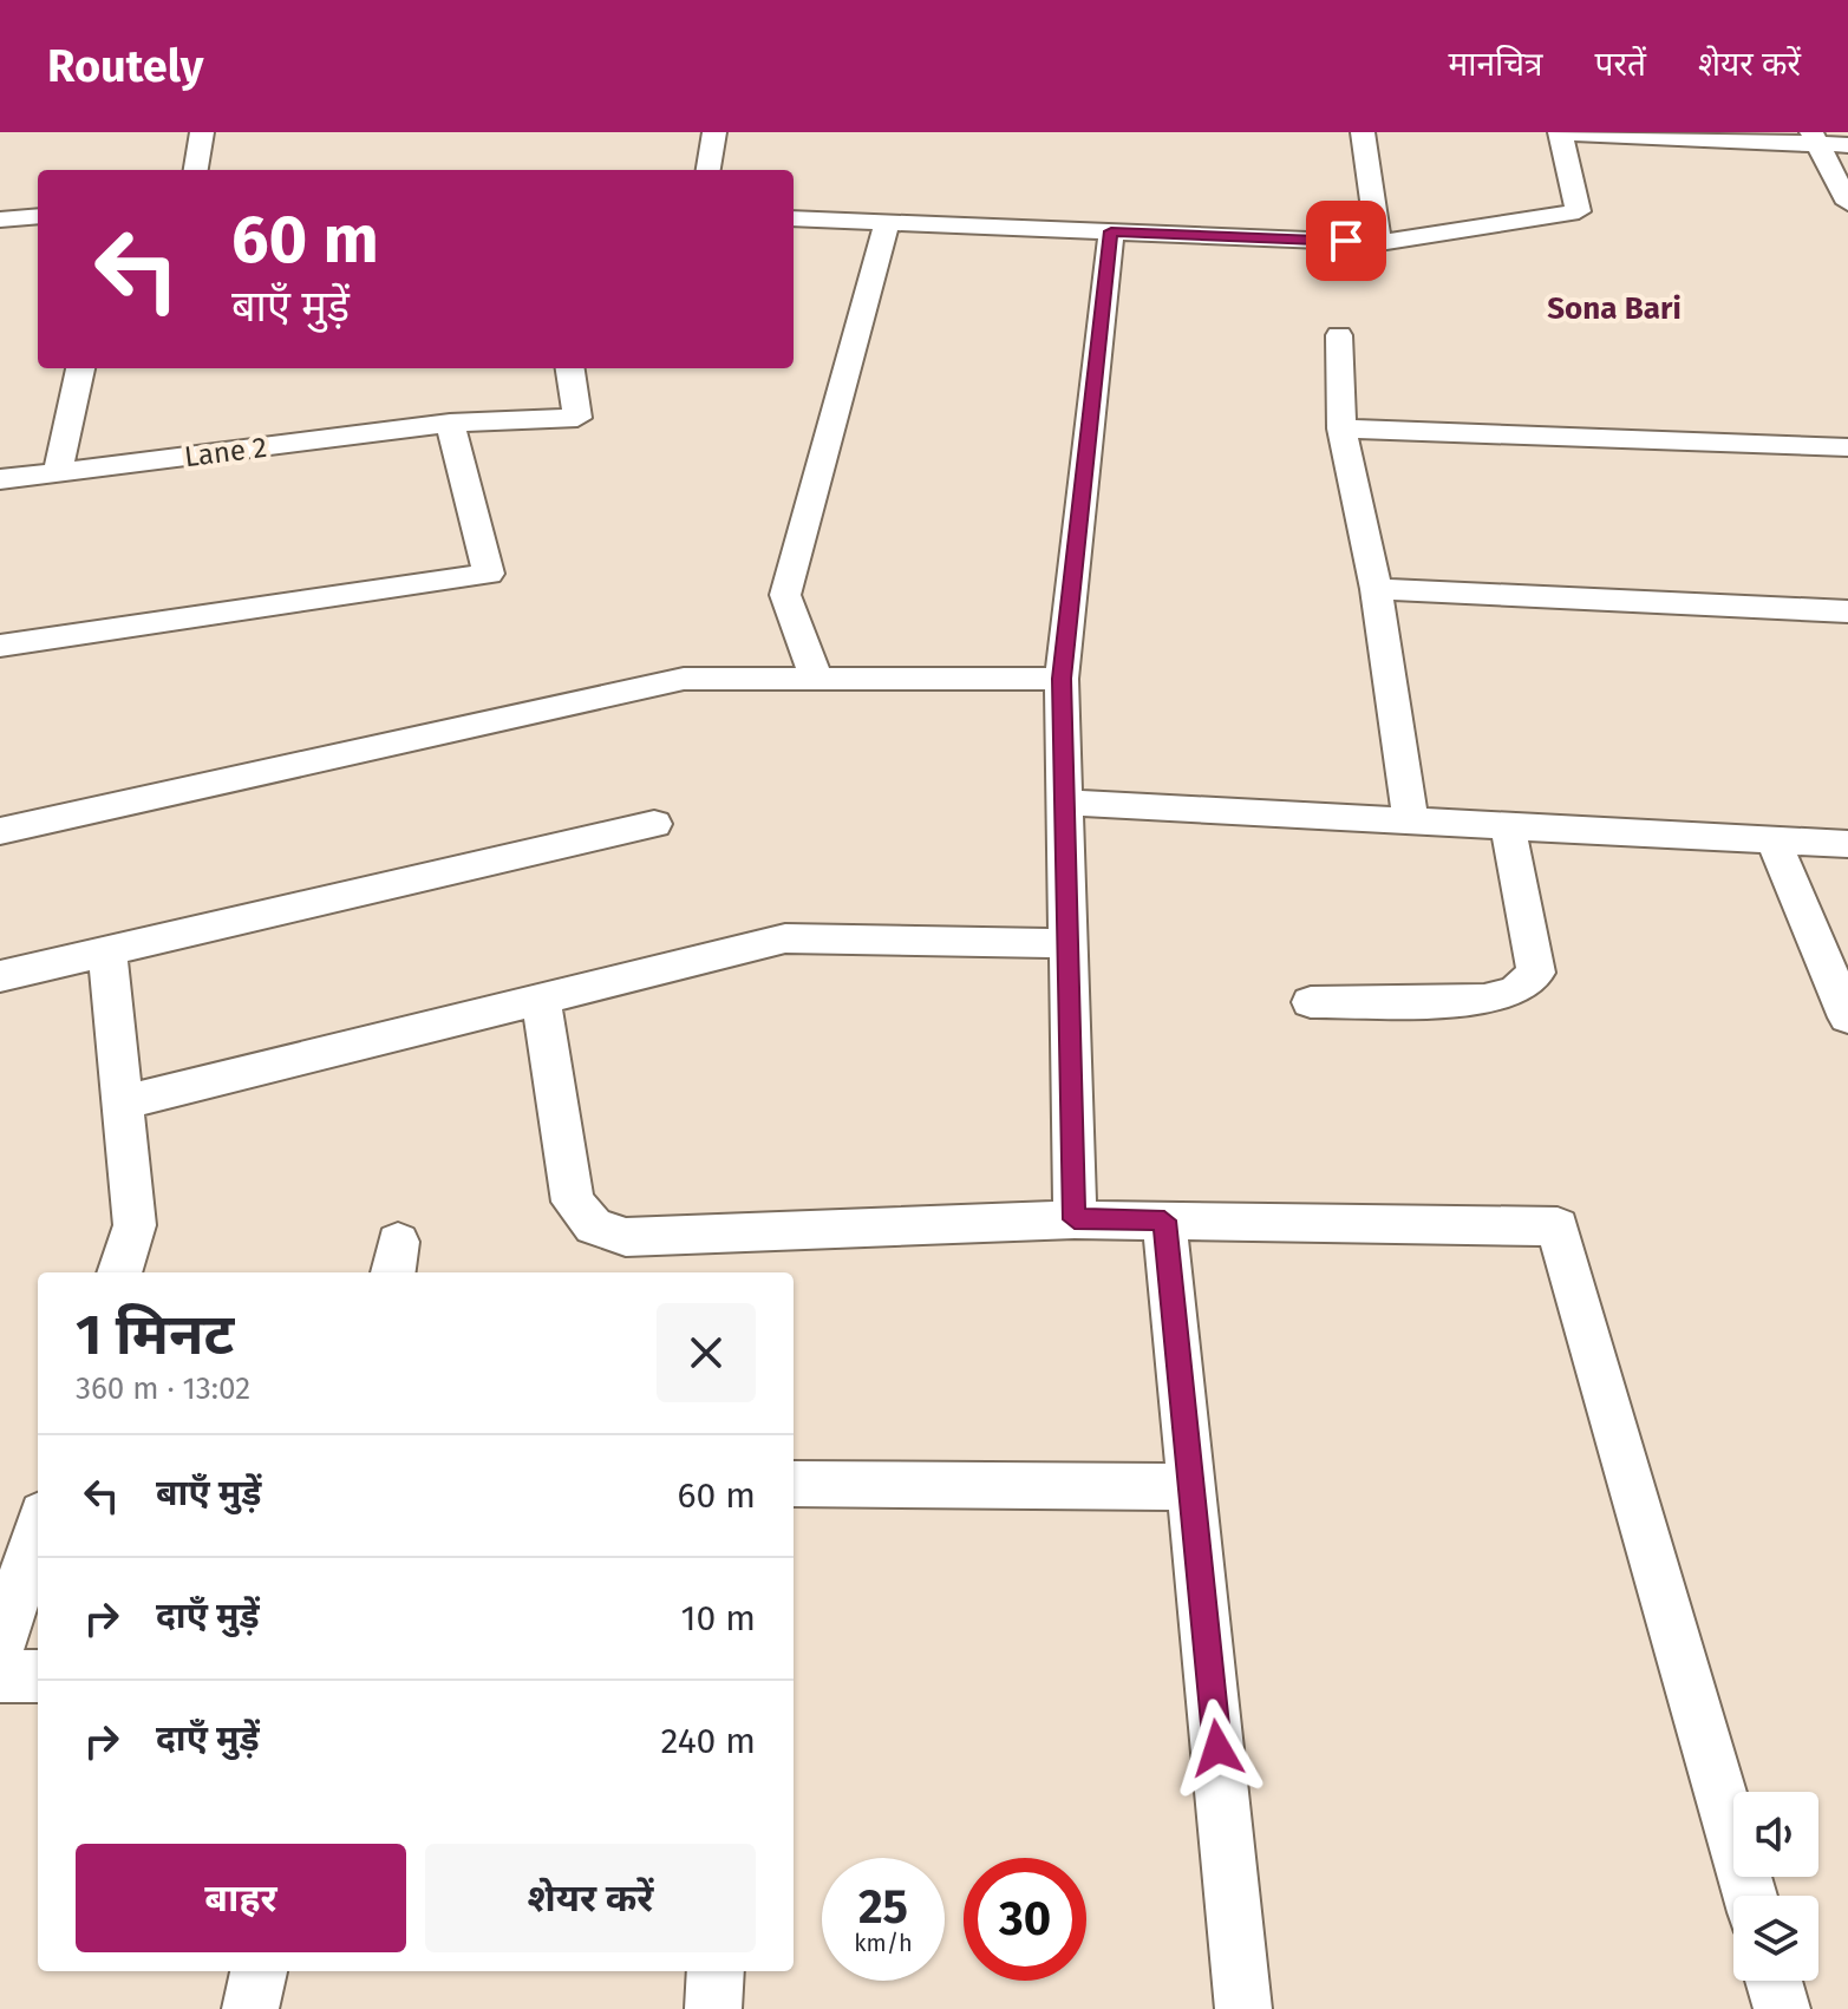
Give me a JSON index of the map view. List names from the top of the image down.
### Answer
{
  "streets": {
    "street": ["Lane 2"]
  },
  "districts": ["Sona Bari"],
  "page": {
    "header": "Routely",
    "nav": ["मानचित्र", "परतें", "शेयर करें"],
    "turn": ["60 m", "बाएँ मुड़ें"],
    "heading": ["1 मिनट", "360 m · 13:02"],
    "list": [
      {
        "name": "बाएँ मुड़ें",
        "value": "60 m"
      },
      {
        "name": "दाएँ मुड़ें",
        "value": "10 m"
      },
      {
        "name": "दाएँ मुड़ें",
        "value": "240 m"
      }
    ],
    "buttons": ["बाहर", "शेयर करें"],
    "speed": "25 km/h",
    "limit": "30"
  }
}
